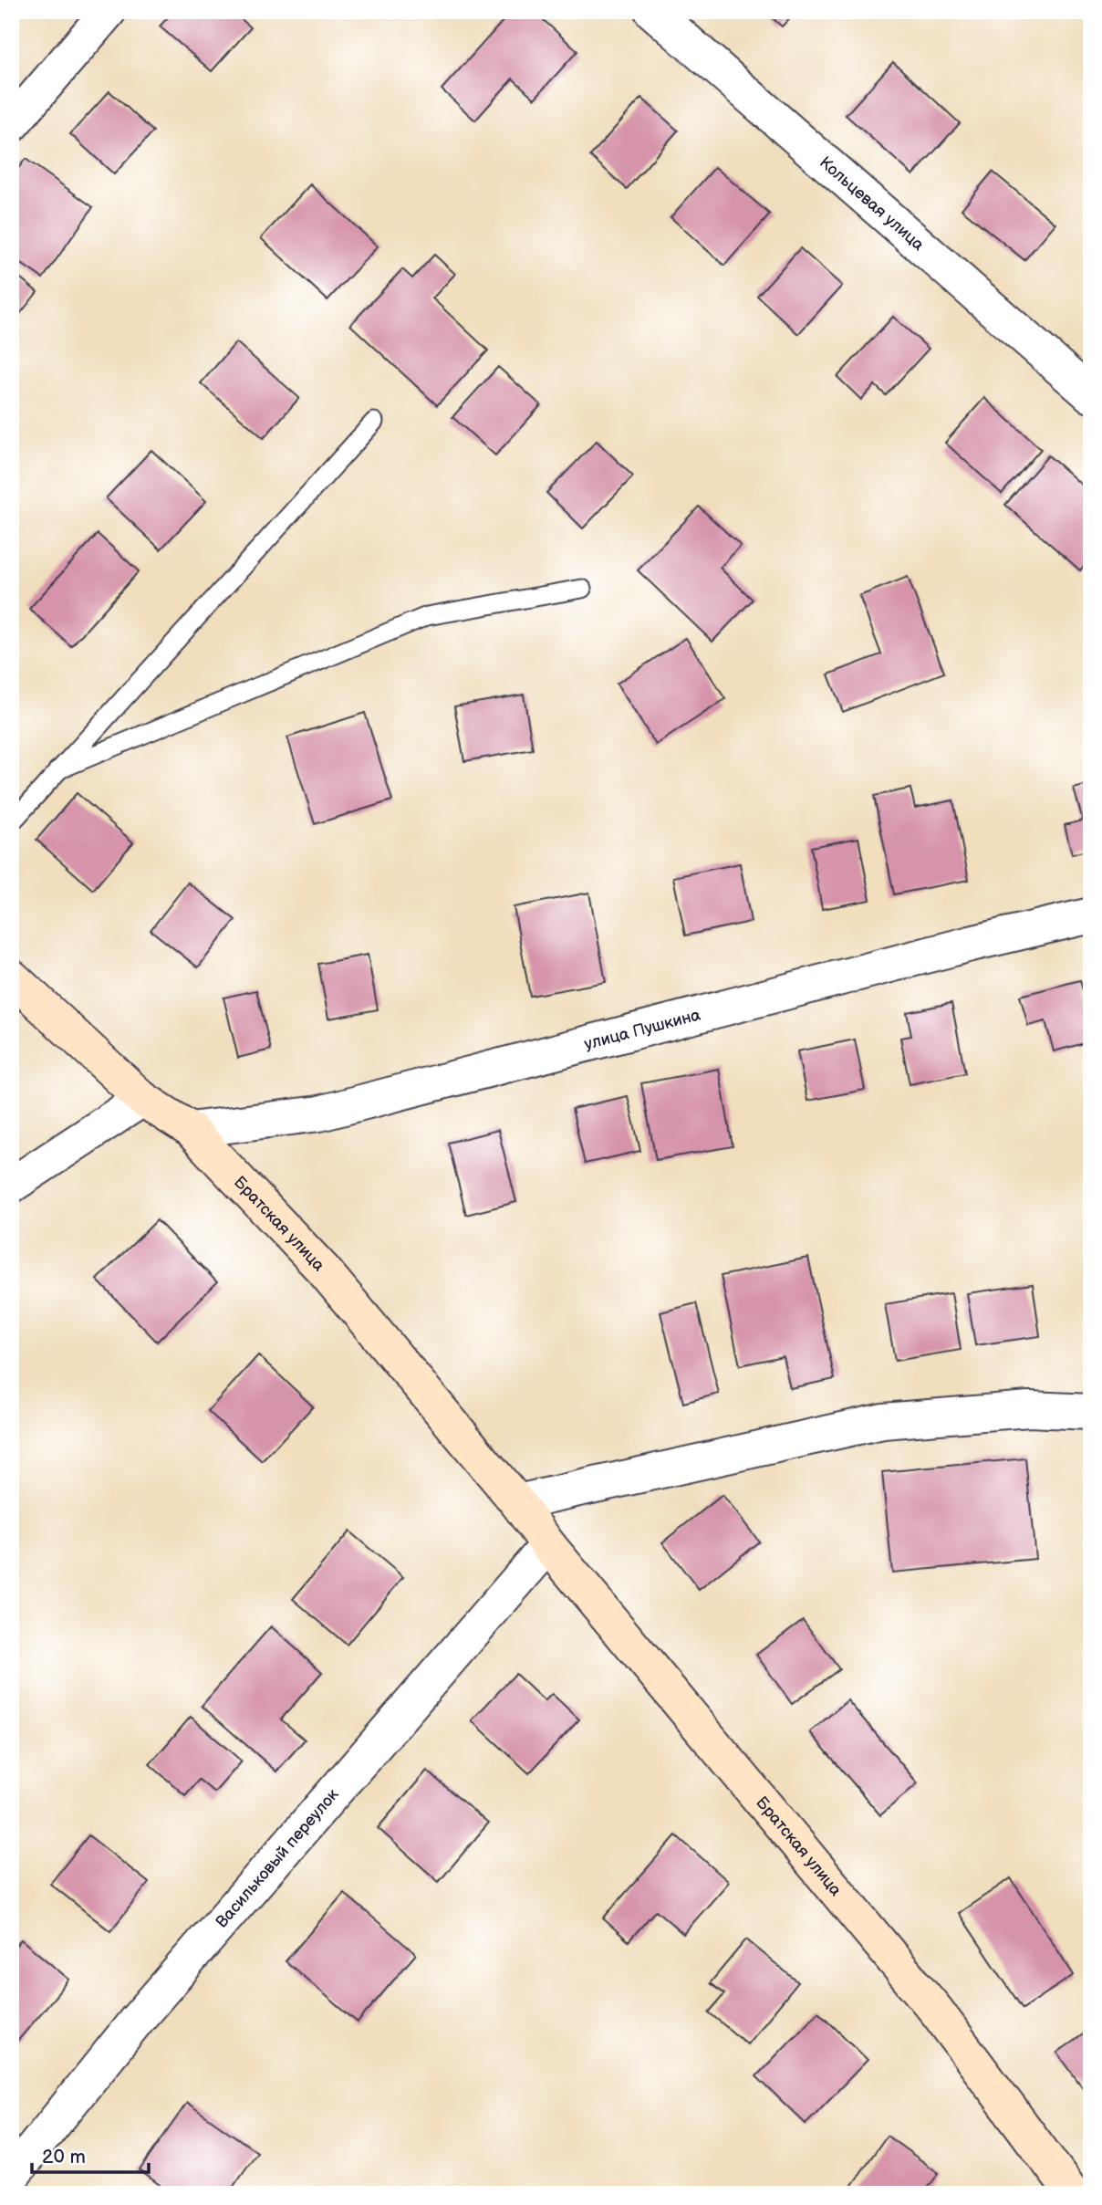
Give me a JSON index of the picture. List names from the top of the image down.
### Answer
{
  "streets": {
    "main road": ["Братская улица"],
    "street": ["Кольцевая улица", "улица Пушкина", "Васильковый переулок"]
  },
  "crossings": [
    ["улица Пушкина", "Братская улица"],
    ["Братская улица", "Васильковый переулок"]
  ],
  "scale_bar": "20 m"
}
